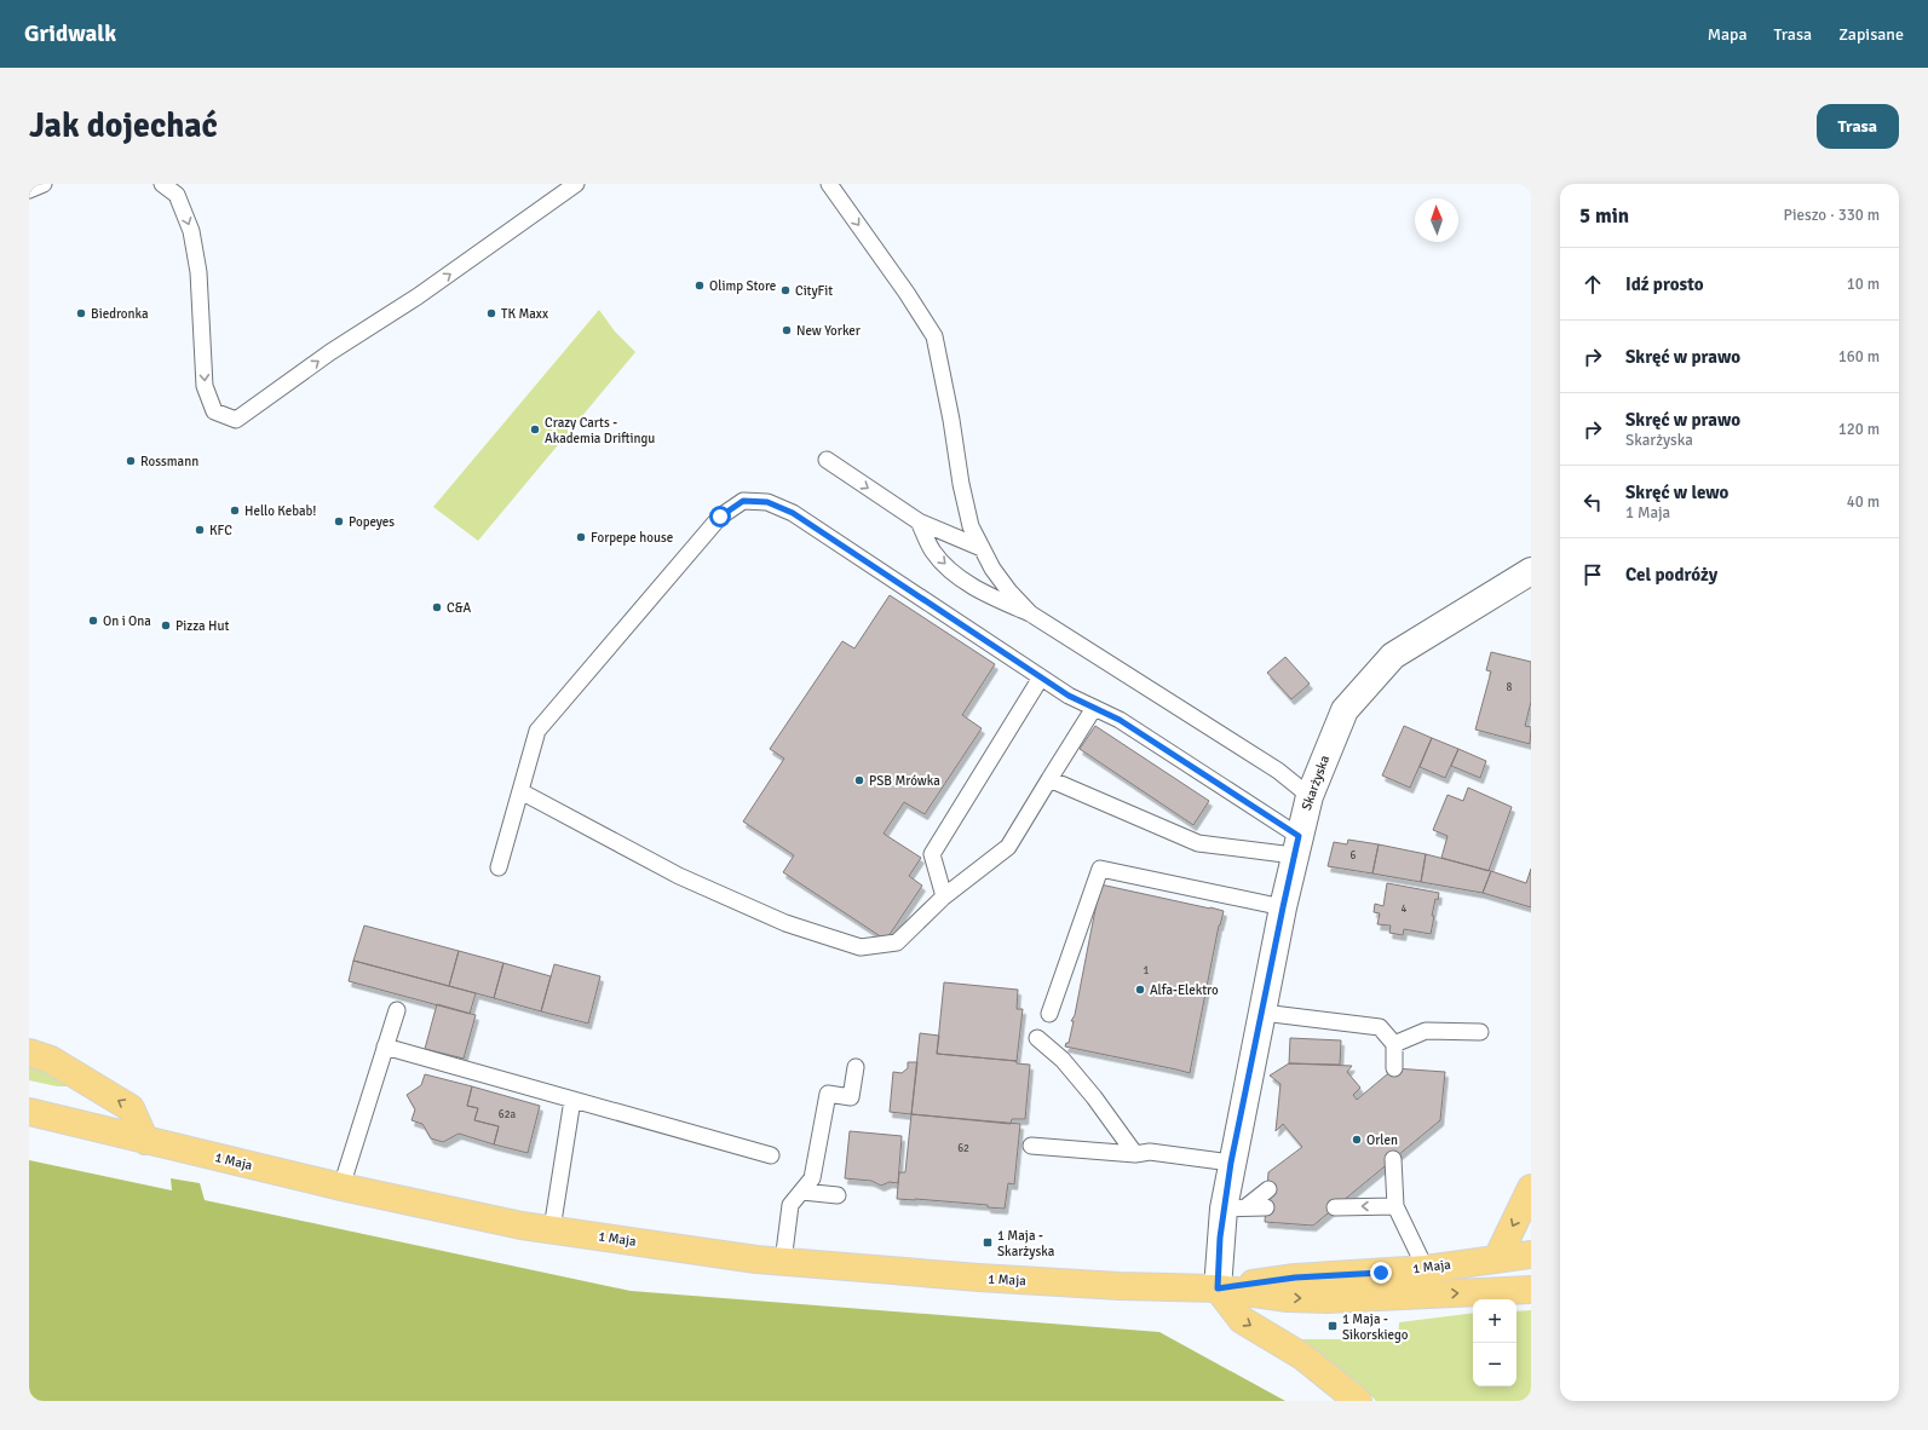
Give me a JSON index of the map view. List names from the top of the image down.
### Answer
{
  "streets": {
    "main road": ["1 Maja"],
    "street": ["Skarżyska"]
  },
  "crossings": [
    ["Skarżyska", "1 Maja"]
  ],
  "places": {
    "other": [
      "Olimp Store",
      "CityFit",
      "Biedronka",
      "TK Maxx",
      "New Yorker",
      "Crazy Carts - Akademia Driftingu",
      "Rossmann",
      "Hello Kebab!",
      "Popeyes",
      "KFC",
      "Forpepe house",
      "C&A",
      "On i Ona",
      "Pizza Hut",
      "PSB Mrówka",
      "Alfa-Elektro",
      "Orlen"
    ],
    "transit": ["1 Maja - Skarżyska", "1 Maja - Sikorskiego"]
  },
  "house_numbers": [
    "8",
    "6",
    "4",
    "1",
    "62a",
    "62"
  ],
  "north": "top",
  "page": {
    "header": "Gridwalk",
    "nav": ["Mapa", "Trasa", "Zapisane"],
    "buttons": "Trasa",
    "title": "Jak dojechać",
    "heading": ["5 min", "Pieszo · 330 m"],
    "list": [
      ["Idź prosto", "10 m"],
      ["Skręć w prawo", "160 m"],
      ["Skręć w prawo", "Skarżyska", "120 m"],
      ["Skręć w lewo", "1 Maja", "40 m"],
      "Cel podróży"
    ],
    "map_buttons": ["+", "−"]
  }
}
